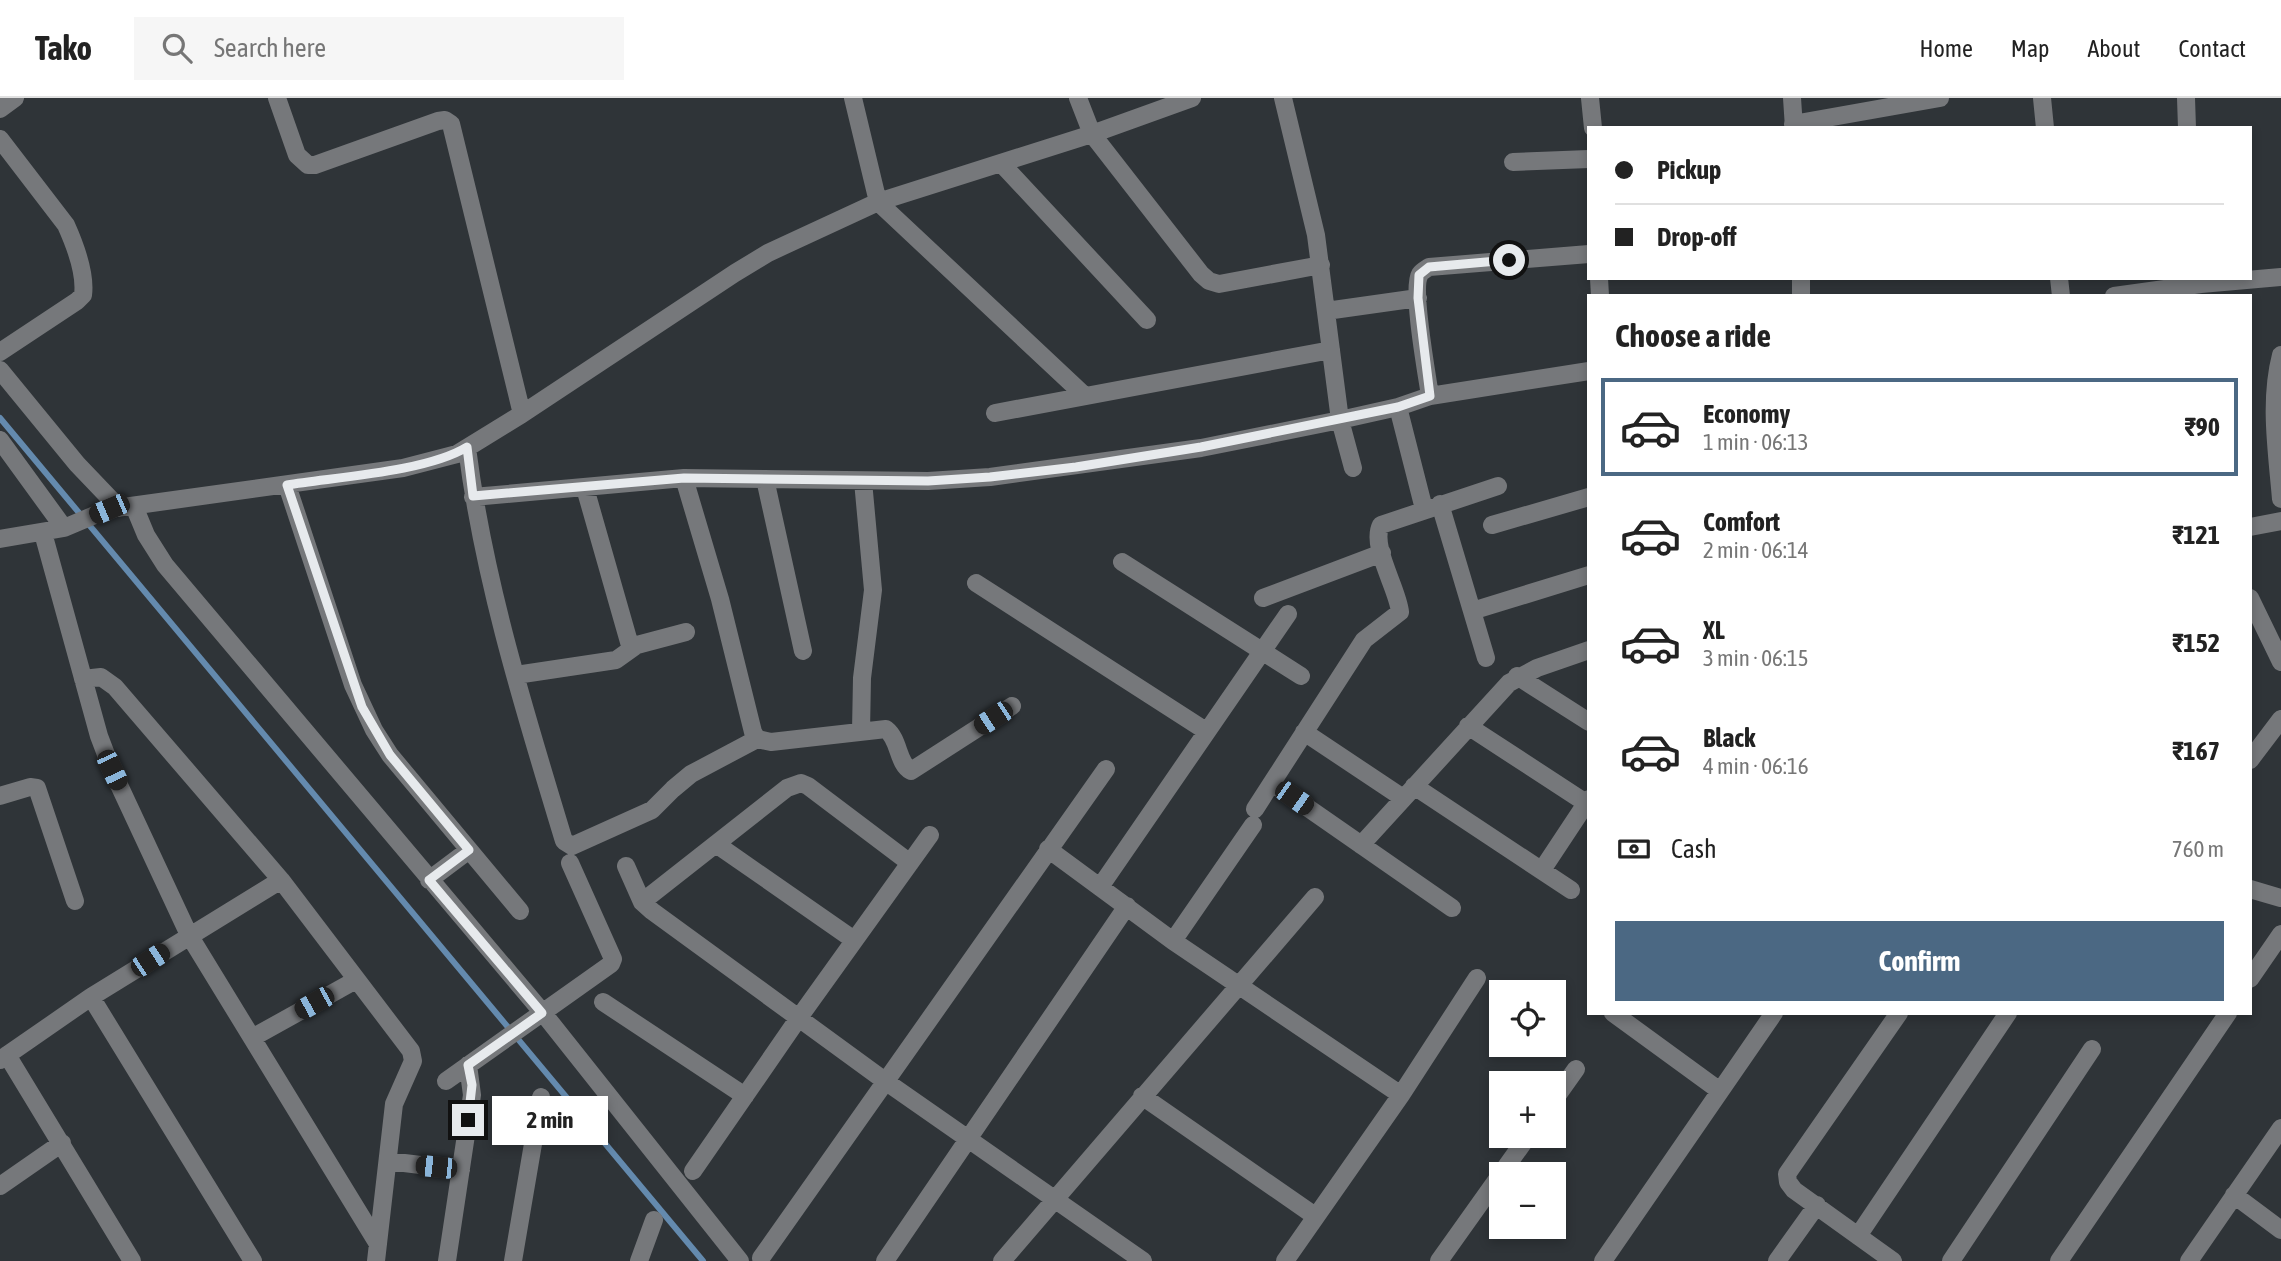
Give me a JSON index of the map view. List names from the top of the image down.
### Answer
{
  "page": {
    "header": "Tako",
    "search": "Search here",
    "nav": [
      "Home",
      "Map",
      "About",
      "Contact"
    ],
    "banner": ["Pickup", "Drop-off"],
    "heading": "Choose a ride",
    "list": [
      {
        "name": "Economy",
        "note": "1 min · 06:13",
        "value": "₹90"
      },
      {
        "name": "Comfort",
        "note": "2 min · 06:14",
        "value": "₹121"
      },
      {
        "name": "XL",
        "note": "3 min · 06:15",
        "value": "₹152"
      },
      {
        "name": "Black",
        "note": "4 min · 06:16",
        "value": "₹167"
      }
    ],
    "pay": ["Cash", "760 m"],
    "buttons": "Confirm",
    "map_buttons": ["+", "−"],
    "bubble": "2 min"
  }
}
